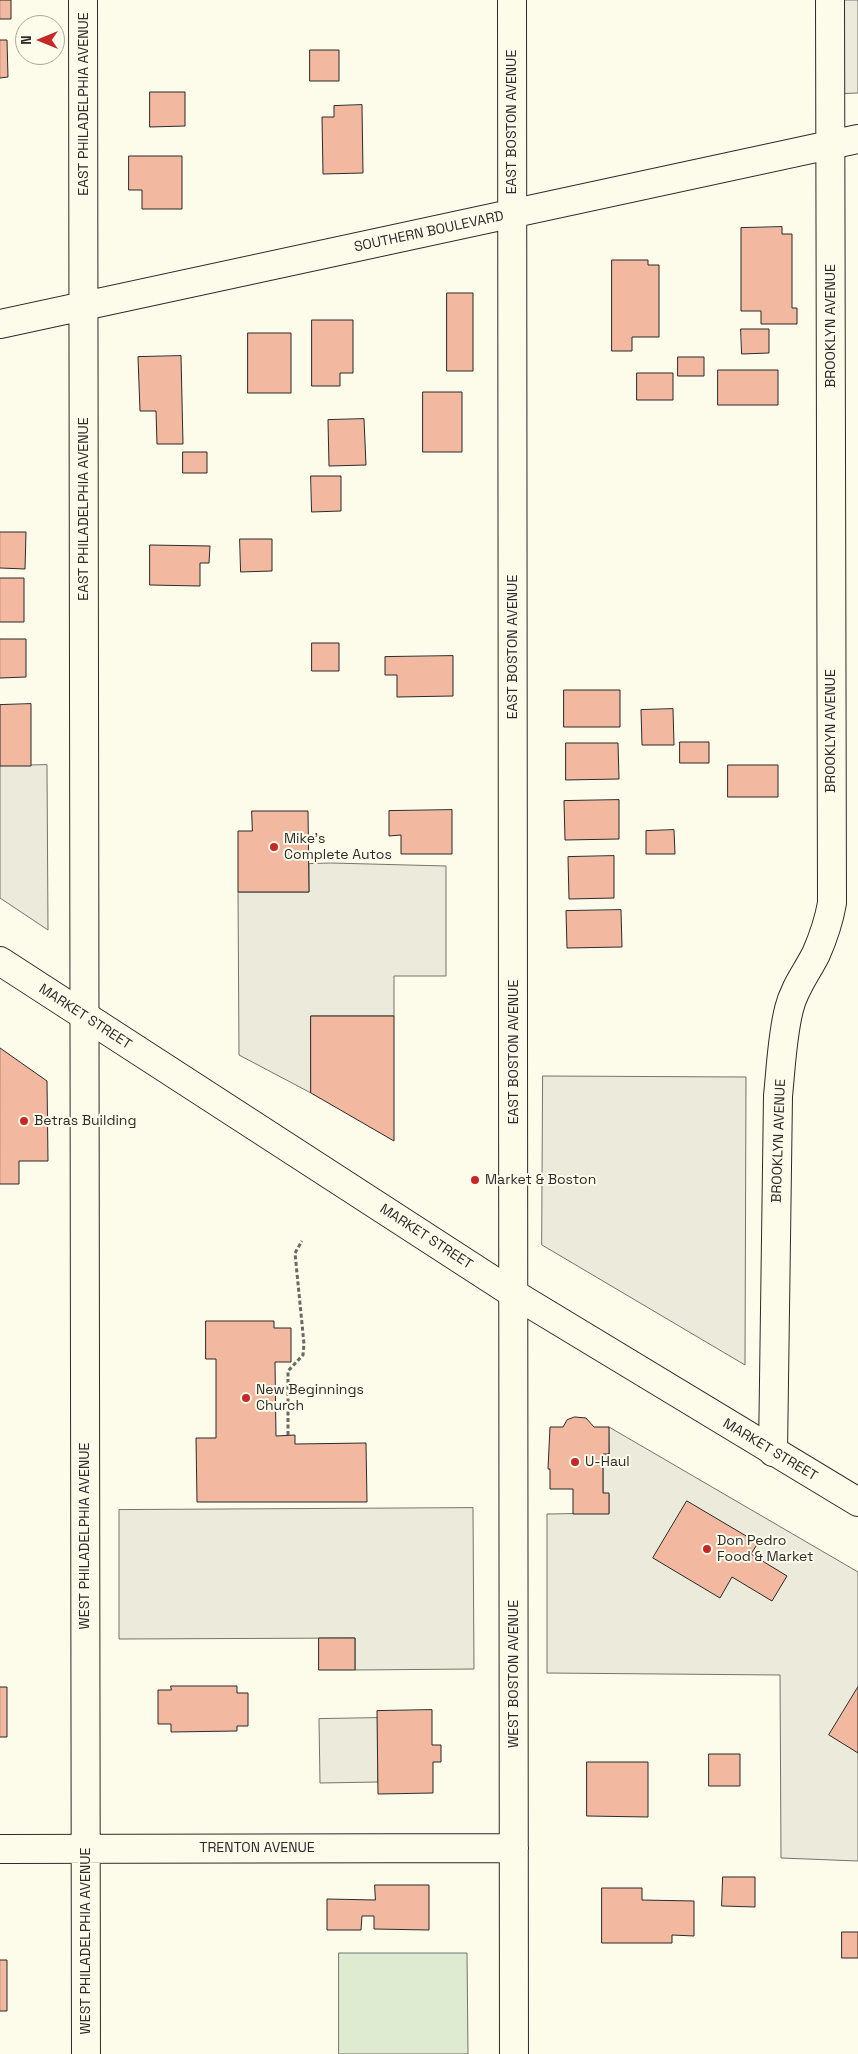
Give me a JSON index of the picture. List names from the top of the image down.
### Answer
{
  "streets": {
    "street": [
      "EAST PHILADELPHIA AVENUE",
      "EAST BOSTON AVENUE",
      "SOUTHERN BOULEVARD",
      "BROOKLYN AVENUE",
      "MARKET STREET",
      "WEST PHILADELPHIA AVENUE",
      "WEST BOSTON AVENUE",
      "TRENTON AVENUE"
    ]
  },
  "crossings": [
    ["EAST PHILADELPHIA AVENUE", "SOUTHERN BOULEVARD"],
    ["EAST PHILADELPHIA AVENUE", "MARKET STREET"],
    ["EAST PHILADELPHIA AVENUE", "WEST PHILADELPHIA AVENUE"],
    ["EAST BOSTON AVENUE", "SOUTHERN BOULEVARD"],
    ["EAST BOSTON AVENUE", "MARKET STREET"],
    ["EAST BOSTON AVENUE", "WEST BOSTON AVENUE"],
    ["SOUTHERN BOULEVARD", "BROOKLYN AVENUE"],
    ["BROOKLYN AVENUE", "MARKET STREET"],
    ["MARKET STREET", "WEST PHILADELPHIA AVENUE"],
    ["MARKET STREET", "WEST BOSTON AVENUE"],
    ["WEST PHILADELPHIA AVENUE", "TRENTON AVENUE"],
    ["WEST BOSTON AVENUE", "TRENTON AVENUE"]
  ],
  "places": [
    "Mike's Complete Autos",
    "Betras Building",
    "Market & Boston",
    "New Beginnings Church",
    "U-Haul",
    "Don Pedro Food & Market"
  ],
  "north": "left"
}
